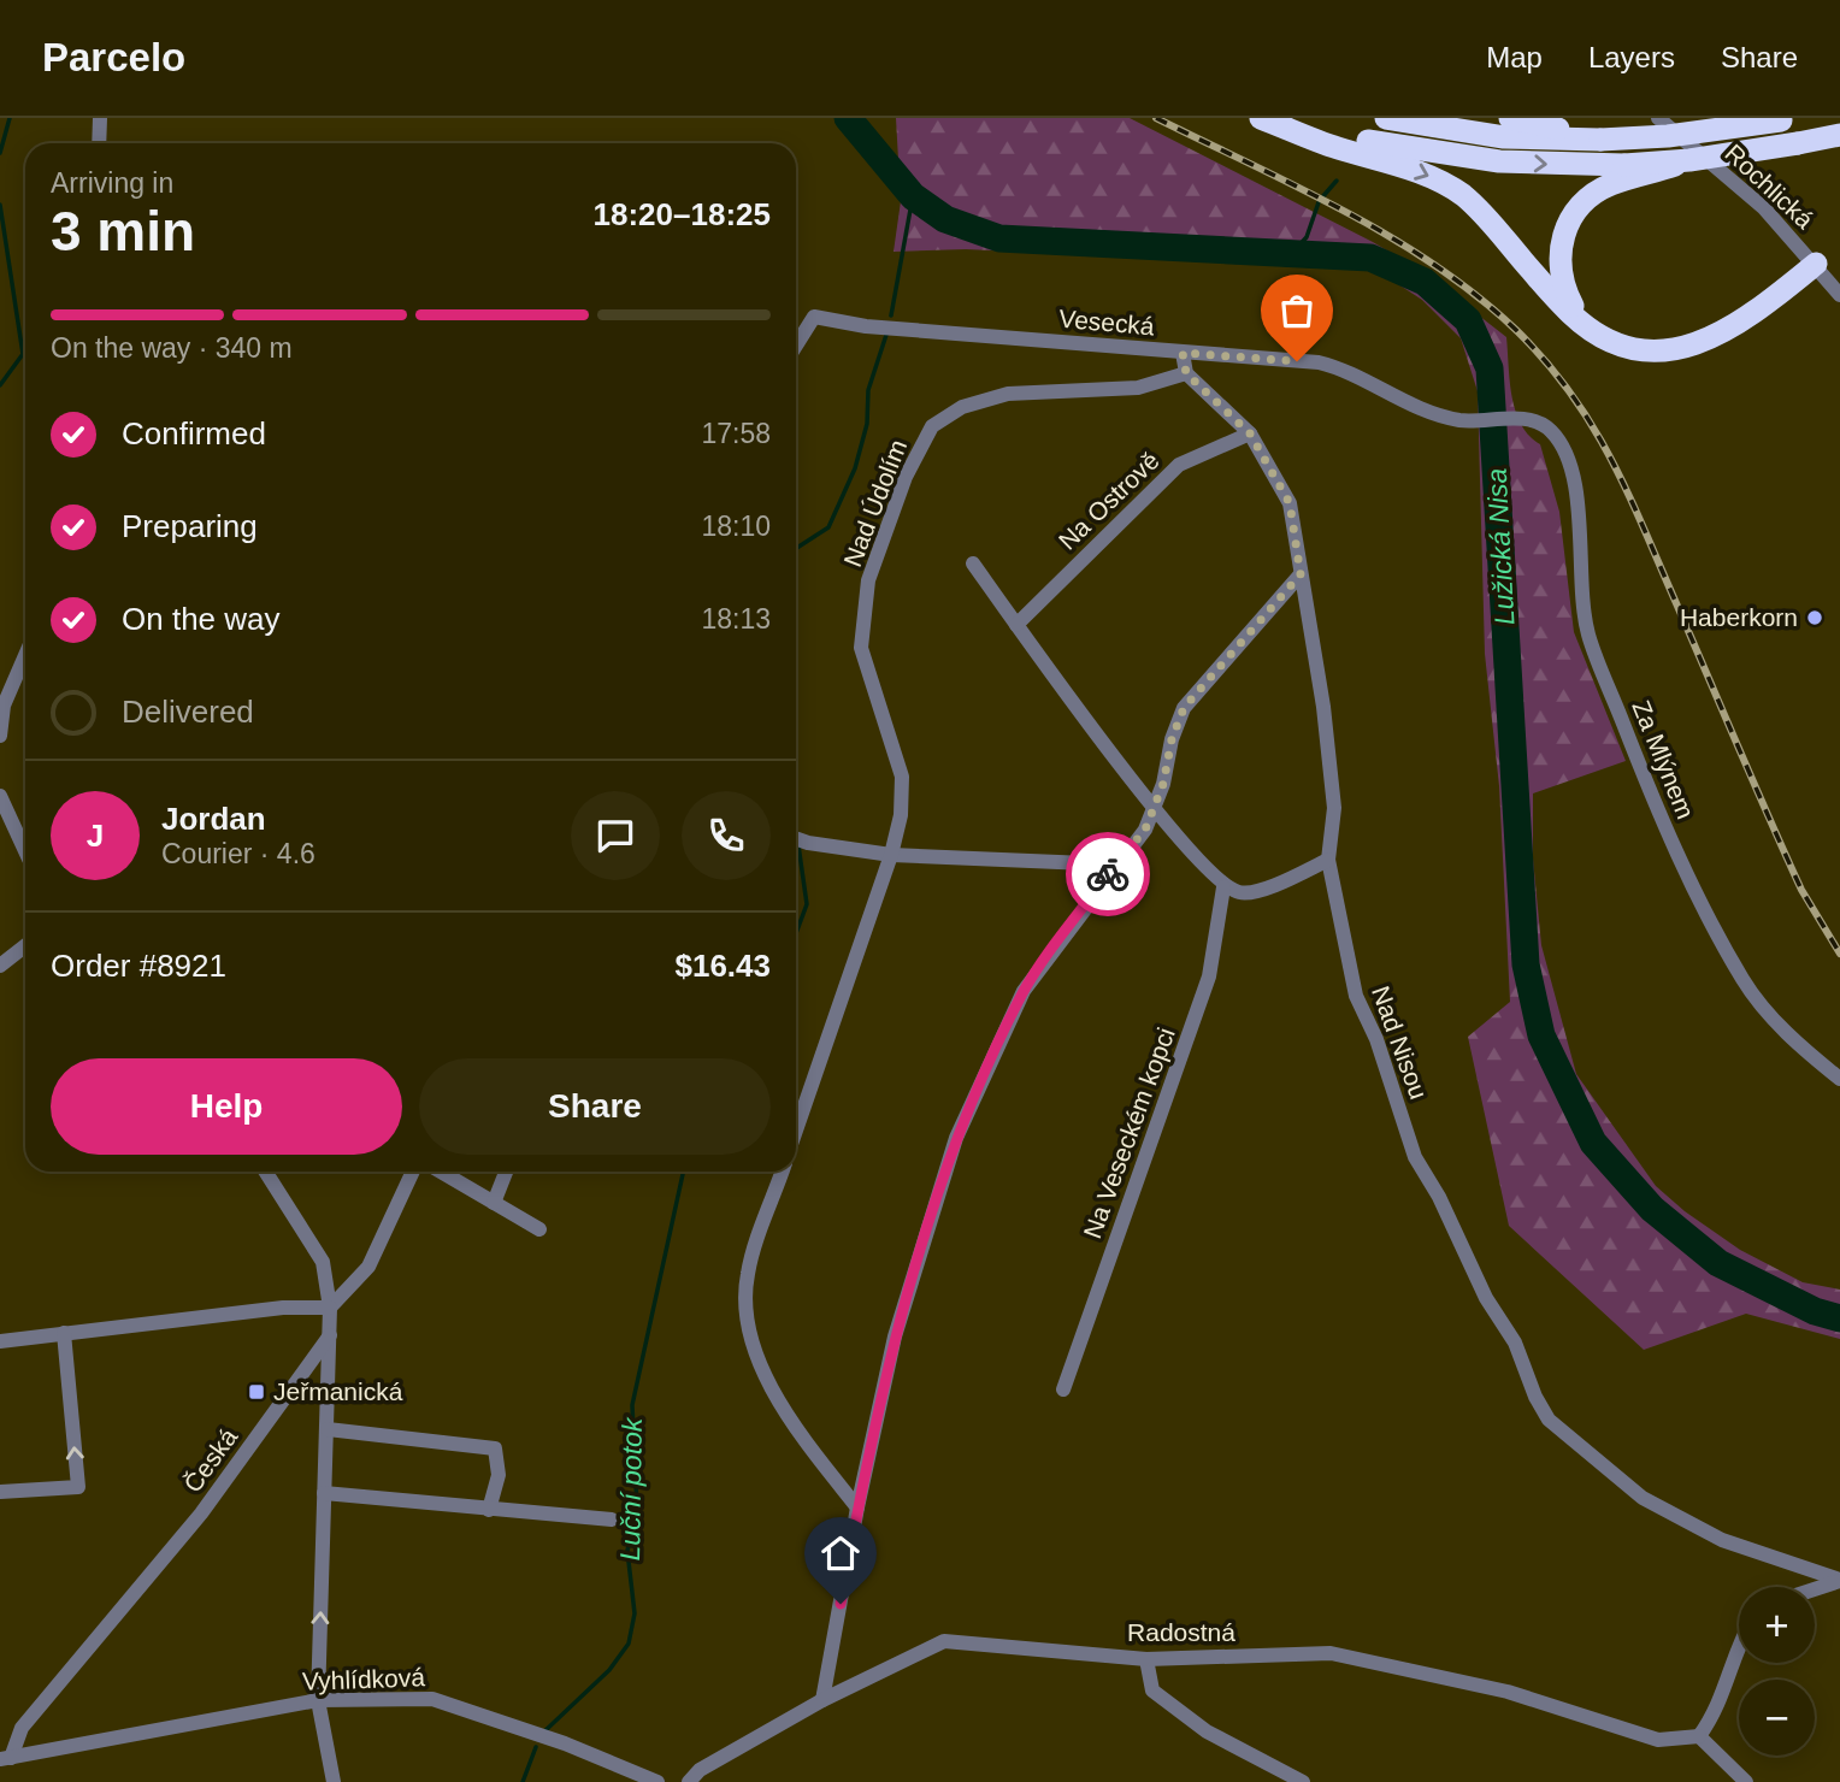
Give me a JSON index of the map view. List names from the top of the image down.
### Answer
{
  "streets": {
    "street": [
      "Rochlická",
      "Vesecká",
      "Na Ostrově",
      "Nad Údolím",
      "Za Mlýnem",
      "Nad Nisou",
      "Na Veseckém kopci",
      "Česká",
      "Radostná",
      "Vyhlídková"
    ]
  },
  "crossings": [
    ["Vesecká", "Za Mlýnem"],
    ["Na Ostrově", "Nad Nisou"],
    ["Nad Údolím", "Nad Nisou"],
    ["Česká", "Vyhlídková"]
  ],
  "water": ["Lužická Nisa", "Luční potok"],
  "places": {
    "other": ["Haberkorn"],
    "transit": ["Jeřmanická"]
  },
  "page": {
    "header": "Parcelo",
    "nav": ["Map", "Layers", "Share"],
    "heading": ["3 min", "Arriving in", "18:20–18:25"],
    "panel": [
      "Jordan",
      "Courier · 4.6",
      "Order #8921",
      "$16.43"
    ],
    "bar": "On the way · 340 m",
    "list": [
      ["Confirmed", "17:58"],
      ["Preparing", "18:10"],
      ["On the way", "18:13"],
      "Delivered"
    ],
    "round": "J",
    "buttons": ["Help", "Share"],
    "map_buttons": ["+", "−"]
  }
}
